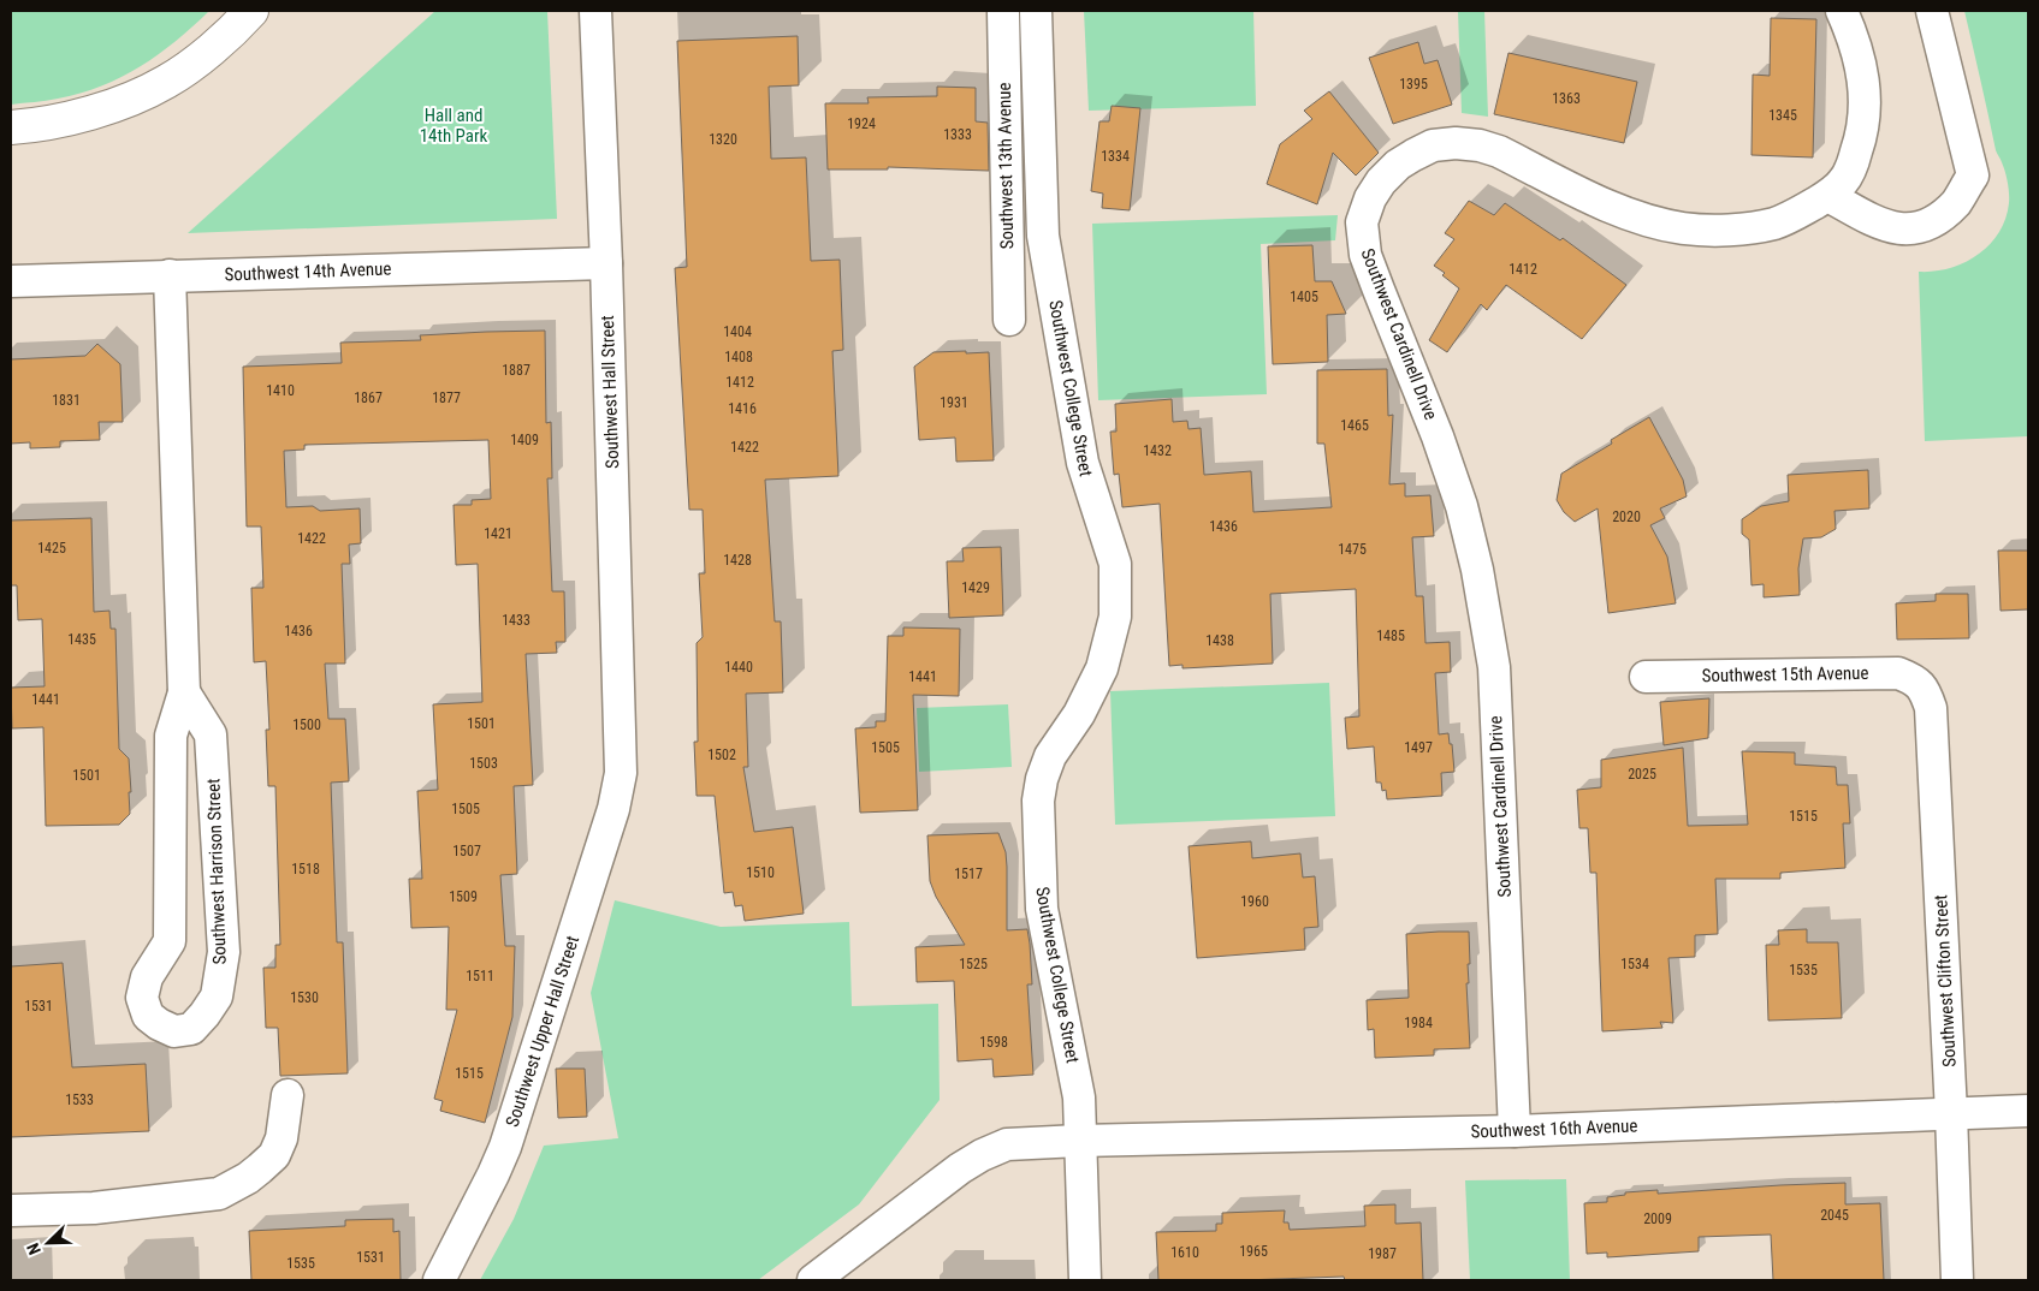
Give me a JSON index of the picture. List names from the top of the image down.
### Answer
{
  "streets": {
    "street": [
      "Southwest 13th Avenue",
      "Southwest 14th Avenue",
      "Southwest Cardinell Drive",
      "Southwest College Street",
      "Southwest Hall Street",
      "Southwest 15th Avenue",
      "Southwest Harrison Street",
      "Southwest Clifton Street",
      "Southwest Upper Hall Street",
      "Southwest 16th Avenue"
    ]
  },
  "crossings": [
    ["Southwest 14th Avenue", "Southwest Hall Street"],
    ["Southwest 14th Avenue", "Southwest Harrison Street"],
    ["Southwest Cardinell Drive", "Southwest 16th Avenue"],
    ["Southwest College Street", "Southwest 16th Avenue"],
    ["Southwest Hall Street", "Southwest Upper Hall Street"],
    ["Southwest 15th Avenue", "Southwest Clifton Street"],
    ["Southwest Clifton Street", "Southwest 16th Avenue"]
  ],
  "parks": ["Hall and 14th Park"],
  "house_numbers": [
    "1395",
    "1363",
    "1345",
    "1924",
    "1333",
    "1320",
    "1334",
    "1412",
    "1405",
    "1404",
    "1408",
    "1887",
    "1412",
    "1410",
    "1867",
    "1877",
    "1831",
    "1931",
    "1416",
    "1465",
    "1409",
    "1422",
    "1432",
    "2020",
    "1436",
    "1421",
    "1422",
    "1425",
    "1475",
    "1428",
    "1429",
    "1433",
    "1436",
    "1485",
    "1435",
    "1438",
    "1440",
    "1441",
    "1441",
    "1501",
    "1500",
    "1505",
    "1497",
    "1502",
    "1503",
    "2025",
    "1501",
    "1505",
    "1515",
    "1507",
    "1518",
    "1510",
    "1517",
    "1509",
    "1960",
    "1525",
    "1534",
    "1535",
    "1511",
    "1530",
    "1531",
    "1984",
    "1598",
    "1515",
    "1533",
    "2045",
    "2009",
    "1965",
    "1610",
    "1987",
    "1531",
    "1535"
  ],
  "north": "bottom left"
}
